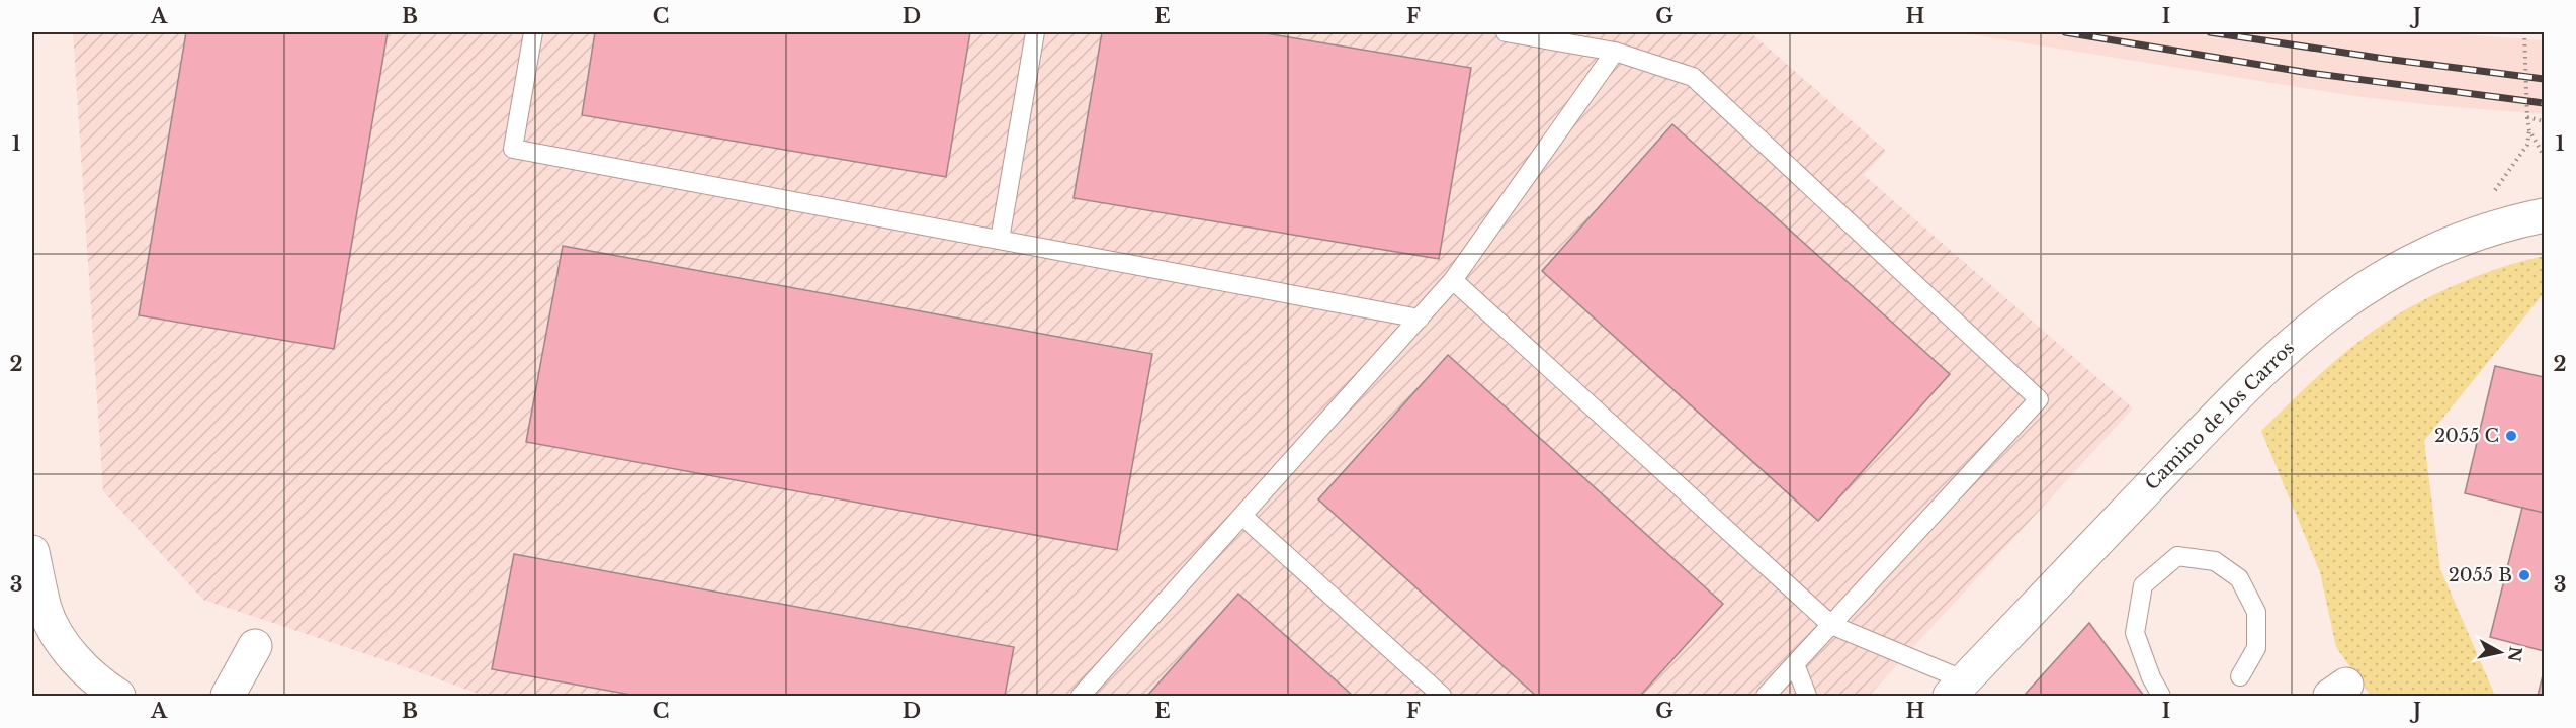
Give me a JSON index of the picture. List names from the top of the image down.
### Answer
{
  "streets": {
    "main road": ["Camino de los Carros"]
  },
  "places": ["2055 C", "2055 B"],
  "north": "right",
  "grid": {
    "columns": [
      "A",
      "B",
      "C",
      "D",
      "E",
      "F",
      "G",
      "H",
      "I",
      "J"
    ],
    "rows": ["1", "2", "3"]
  }
}
